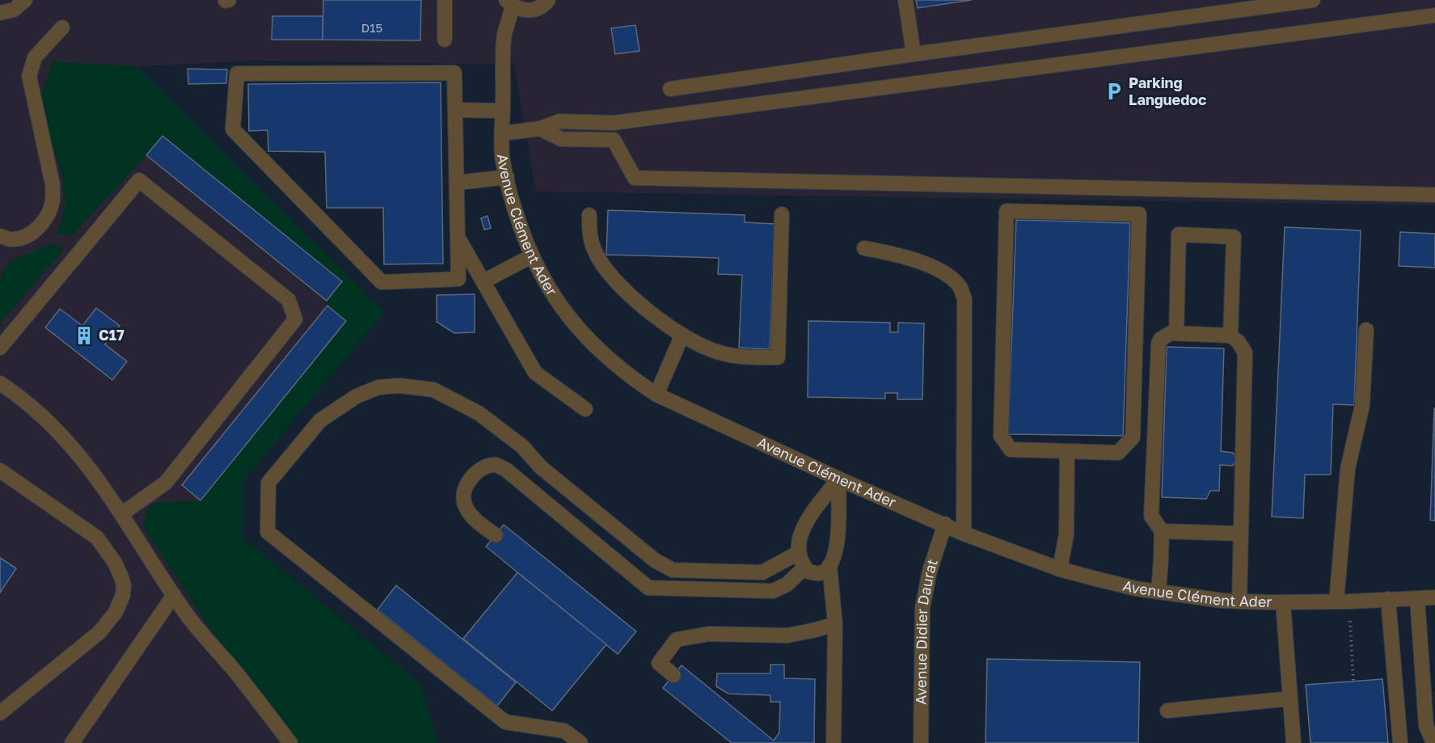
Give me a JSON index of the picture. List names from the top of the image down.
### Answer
{
  "streets": {
    "street": ["Avenue Clément Ader", "Avenue Didier Daurat"]
  },
  "crossings": [
    ["Avenue Clément Ader", "Avenue Didier Daurat"]
  ],
  "places": {
    "parking": ["Parking Languedoc"],
    "building": ["C17"]
  },
  "house_numbers": ["D15"]
}
